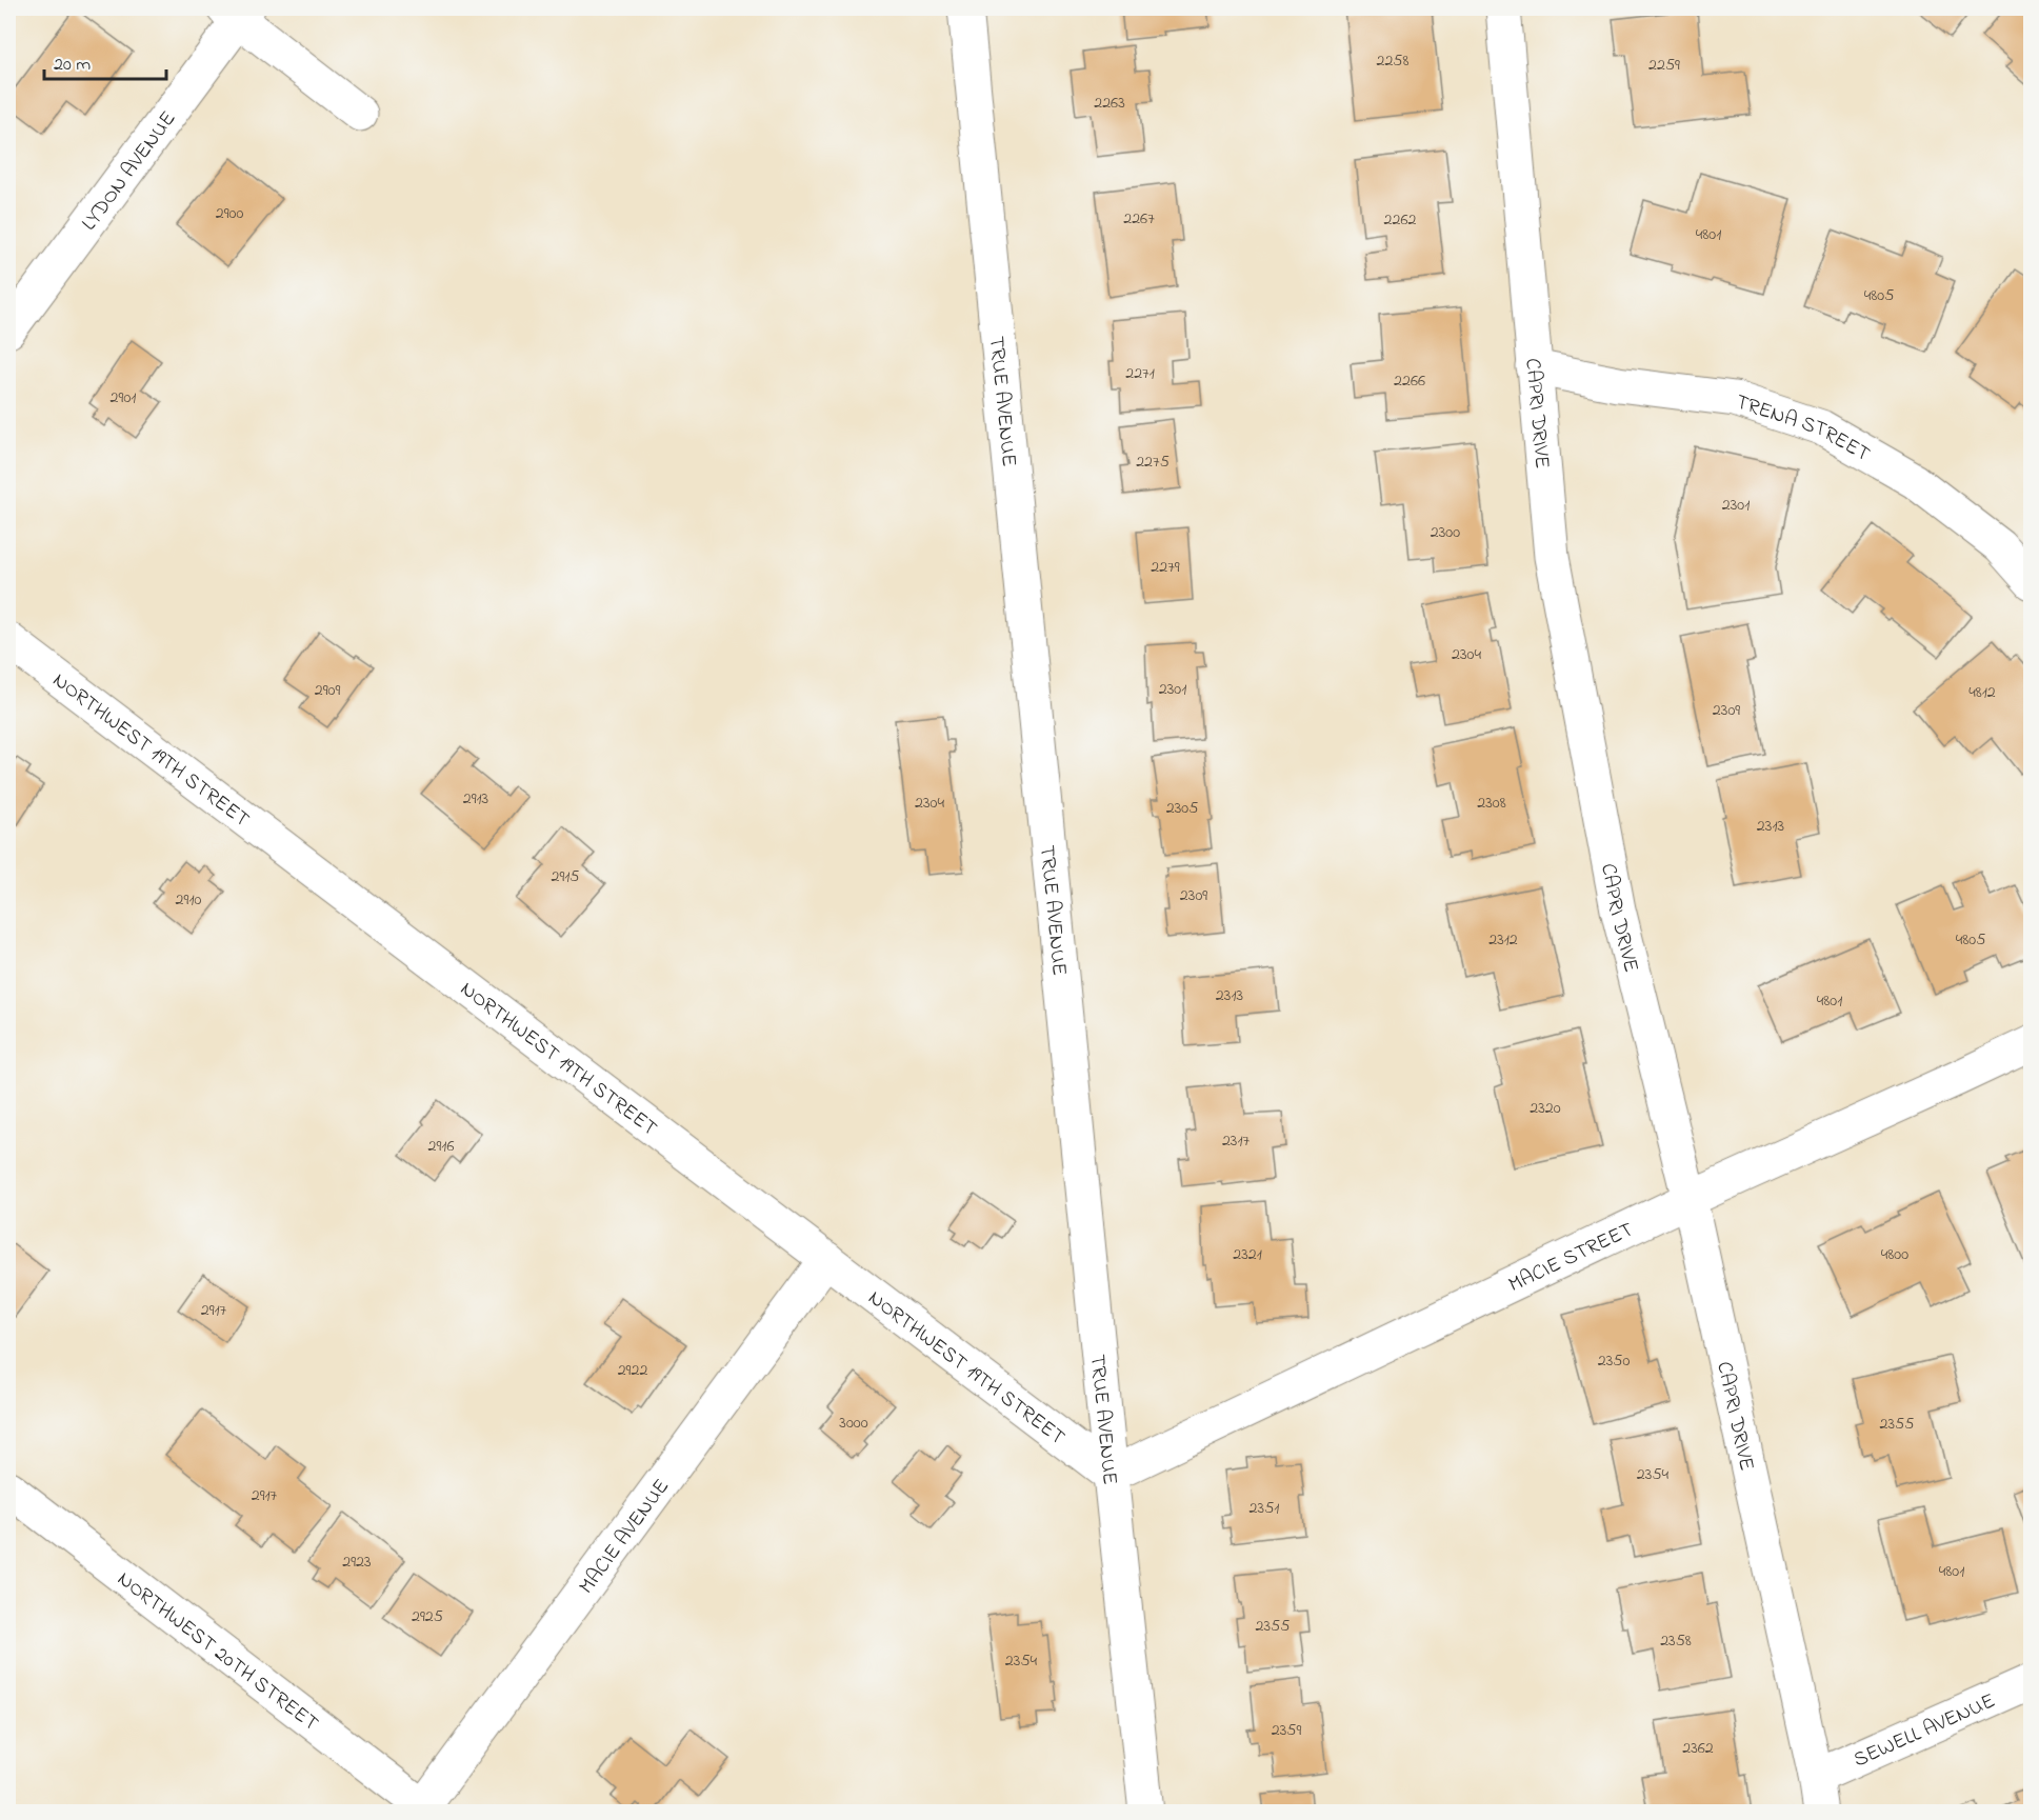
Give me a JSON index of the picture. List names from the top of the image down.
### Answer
{
  "streets": {
    "street": [
      "LYDON AVENUE",
      "TRUE AVENUE",
      "CAPRI DRIVE",
      "TRENA STREET",
      "NORTHWEST 19TH STREET",
      "MACIE STREET",
      "MACIE AVENUE",
      "NORTHWEST 20TH STREET",
      "SEWELL AVENUE"
    ]
  },
  "crossings": [
    ["TRUE AVENUE", "NORTHWEST 19TH STREET"],
    ["TRUE AVENUE", "MACIE STREET"],
    ["CAPRI DRIVE", "TRENA STREET"],
    ["CAPRI DRIVE", "MACIE STREET"],
    ["CAPRI DRIVE", "SEWELL AVENUE"],
    ["NORTHWEST 19TH STREET", "MACIE STREET"],
    ["NORTHWEST 19TH STREET", "MACIE AVENUE"],
    ["MACIE AVENUE", "NORTHWEST 20TH STREET"]
  ],
  "house_numbers": [
    "2258",
    "2259",
    "2263",
    "2900",
    "2267",
    "2262",
    "4801",
    "4805",
    "2271",
    "2266",
    "2901",
    "2275",
    "2301",
    "2300",
    "2279",
    "2304",
    "2301",
    "2909",
    "4812",
    "2309",
    "2913",
    "2304",
    "2308",
    "2305",
    "2313",
    "2915",
    "2309",
    "2910",
    "2312",
    "4805",
    "2313",
    "4801",
    "2320",
    "2317",
    "2916",
    "2321",
    "4800",
    "2917",
    "2350",
    "2922",
    "3000",
    "2355",
    "2354",
    "2917",
    "2351",
    "2923",
    "4801",
    "2925",
    "2355",
    "2358",
    "2354",
    "2359",
    "2362"
  ],
  "scale_bar": "20 m"
}
